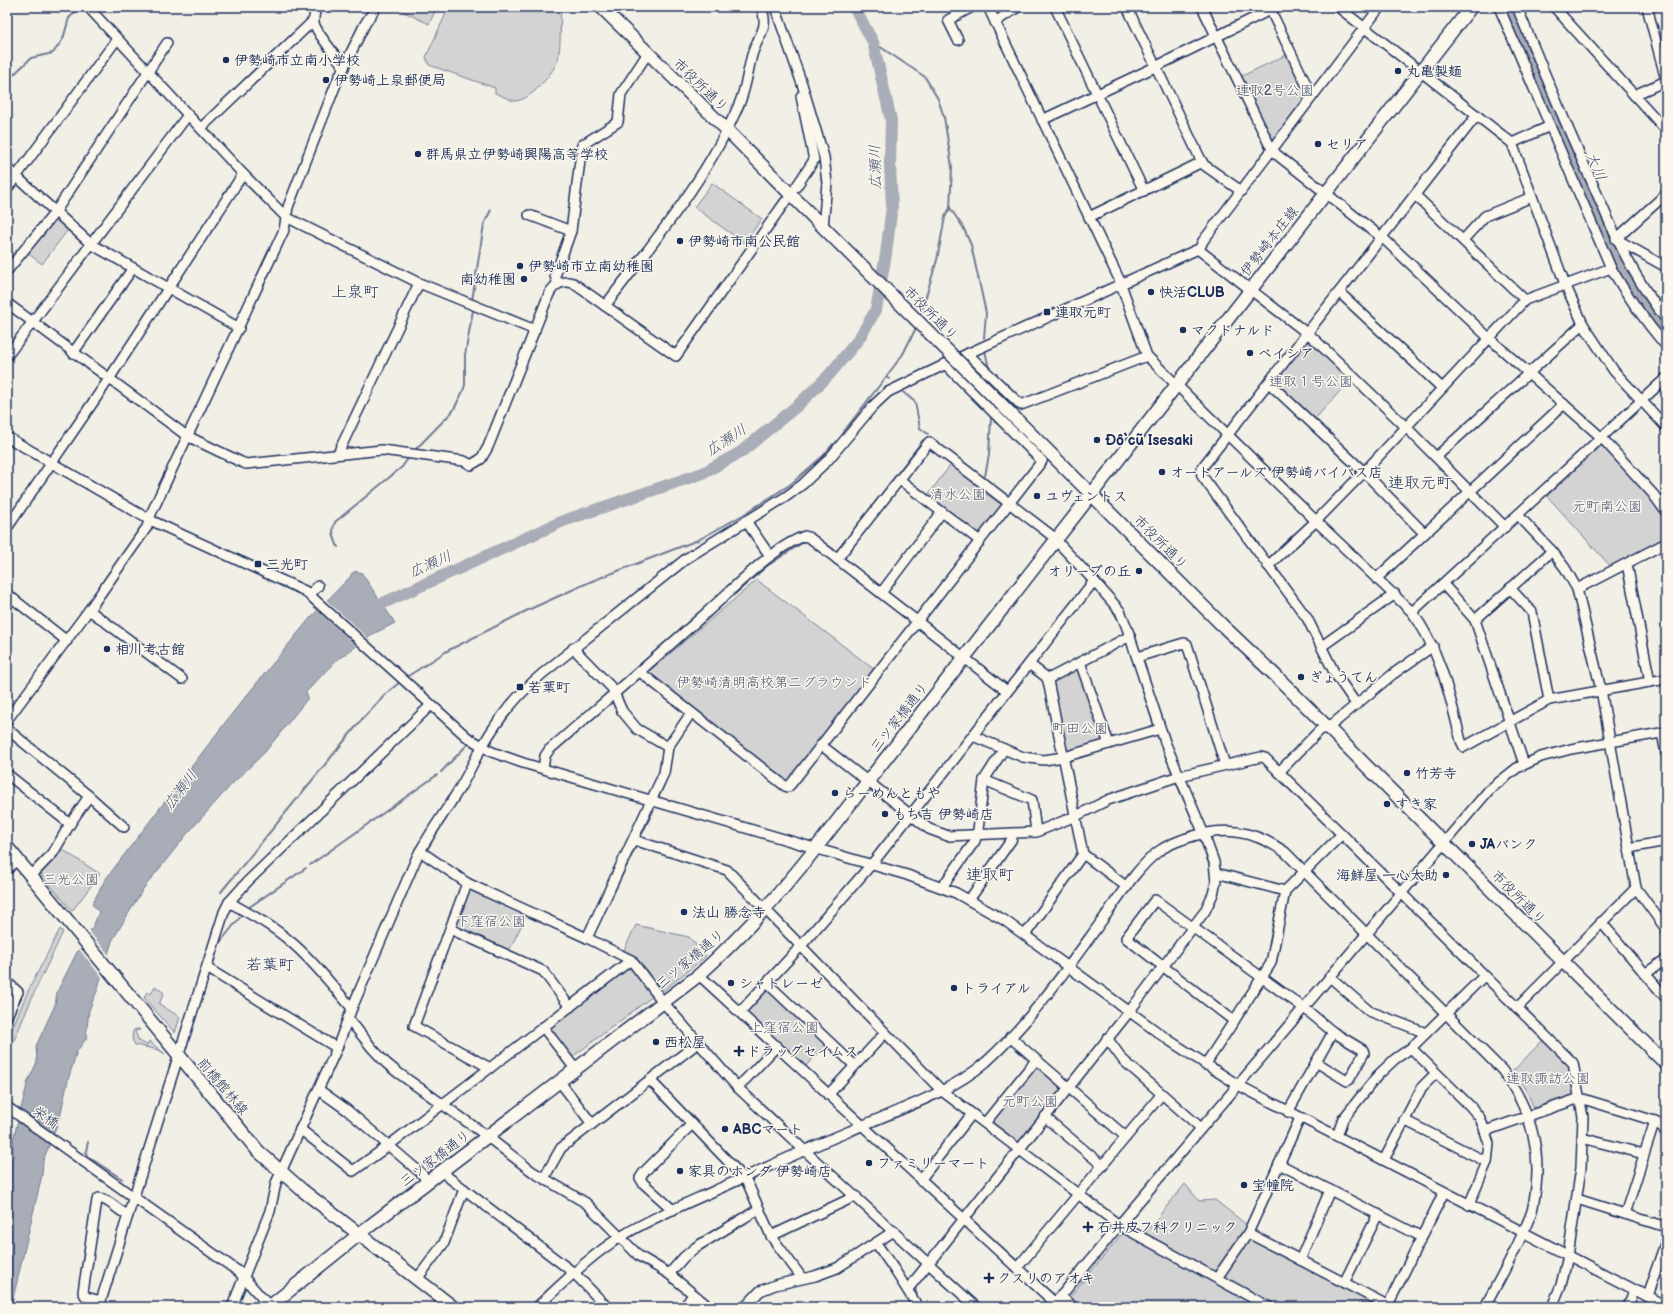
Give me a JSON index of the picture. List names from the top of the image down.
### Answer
{
  "streets": {
    "main road": [
      "市役所通り",
      "伊勢崎本庄線",
      "三ツ家橋通り",
      "前橋館林線"
    ],
    "street": ["栄橋"]
  },
  "crossings": [
    ["市役所通り", "伊勢崎本庄線"],
    ["市役所通り", "三ツ家橋通り"],
    ["伊勢崎本庄線", "三ツ家橋通り"],
    ["三ツ家橋通り", "前橋館林線"],
    ["三ツ家橋通り", "栄橋"]
  ],
  "districts": [
    "上泉町",
    "連取元町",
    "連取町",
    "若葉町"
  ],
  "water": ["大川", "広瀬川"],
  "parks": [
    "連取2号公園",
    "連取１号公園",
    "清水公園",
    "元町南公園",
    "伊勢崎清明高校第二グラウンド",
    "町田公園",
    "三光公園",
    "下窪宿公園",
    "上窪宿公園",
    "連取諏訪公園",
    "元町公園"
  ],
  "places": {
    "other": [
      "伊勢崎市立南小学校",
      "丸亀製麺",
      "伊勢崎上泉郵便局",
      "セリア",
      "群馬県立伊勢崎興陽高等学校",
      "伊勢崎市南公民館",
      "伊勢崎市立南幼稚園",
      "南幼稚園",
      "快活CLUB",
      "マクドナルド",
      "ベイシア",
      "Đồ cũ Isesaki",
      "オートアールズ 伊勢崎バイパス店",
      "ユヴェントス",
      "オリーブの丘",
      "相川考古館",
      "ぎょうてん",
      "竹芳寺",
      "らーめんともや",
      "すき家",
      "もち吉 伊勢崎店",
      "JAバンク",
      "海鮮屋 一心太助",
      "法山 勝念寺",
      "シャトレーゼ",
      "トライアル",
      "西松屋",
      "ABCマート",
      "ファミリーマート",
      "家具のホンダ 伊勢崎店",
      "宝幢院"
    ],
    "transit": ["連取元町", "三光町", "若葉町"],
    "health": ["ドラッグセイムス", "石井皮フ科クリニック", "クスリのアオキ"]
  }
}
